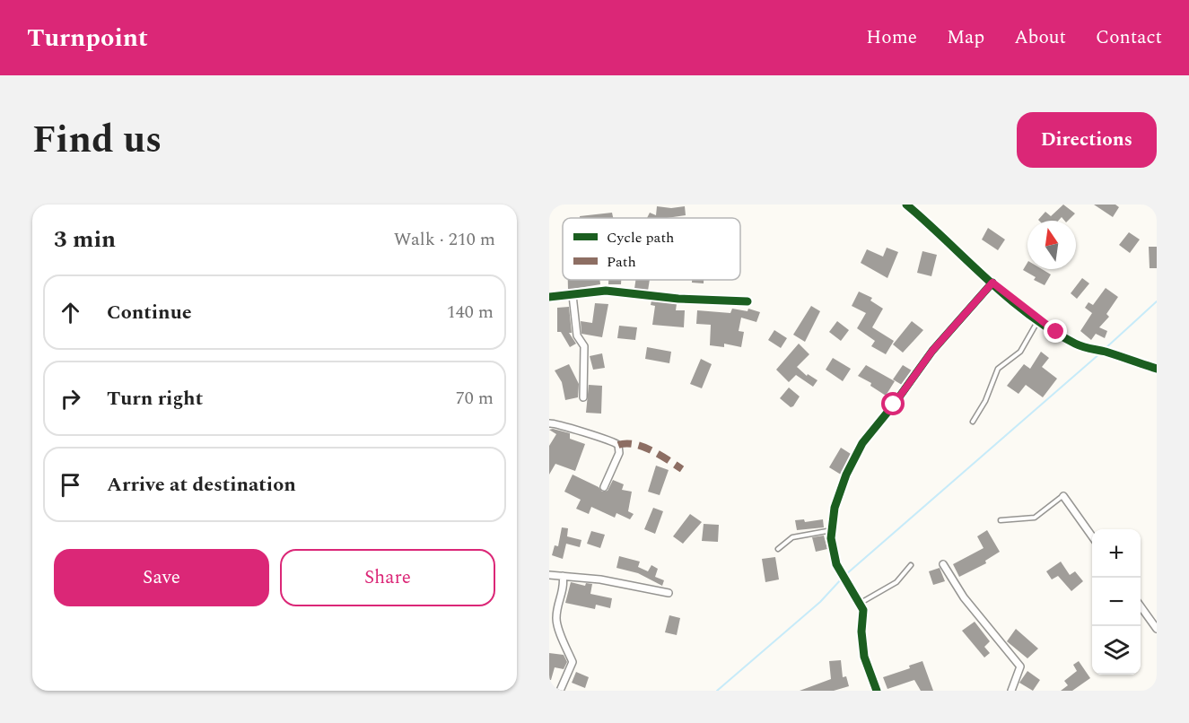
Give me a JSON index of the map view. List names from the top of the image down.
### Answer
{
  "legend": ["Cycle path", "Path"],
  "north": "top",
  "page": {
    "header": "Turnpoint",
    "nav": [
      "Home",
      "Map",
      "About",
      "Contact"
    ],
    "title": "Find us",
    "buttons": [
      "Directions",
      ["Save", "Share"]
    ],
    "heading": ["3 min", "Walk · 210 m"],
    "list": [
      ["Continue", "140 m"],
      ["Turn right", "70 m"],
      "Arrive at destination"
    ],
    "map_buttons": ["+", "−"]
  }
}
